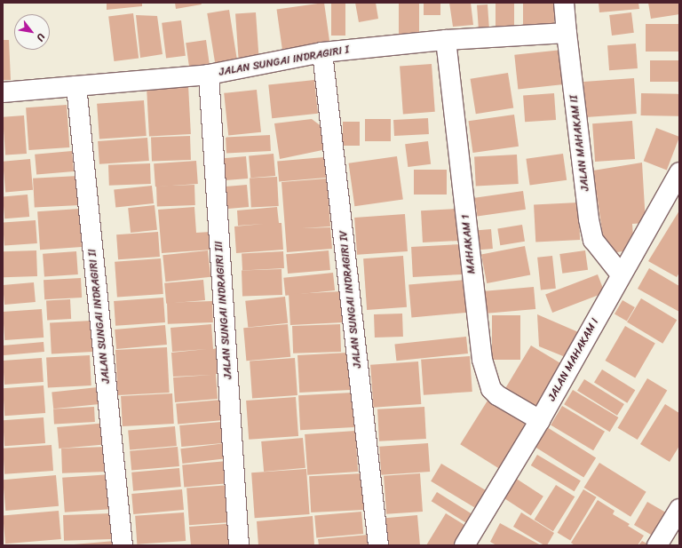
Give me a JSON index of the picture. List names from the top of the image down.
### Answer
{
  "streets": {
    "street": [
      "JALAN SUNGAI INDRAGIRI I",
      "JALAN MAHAKAM II",
      "MAHAKAM 1",
      "JALAN SUNGAI INDRAGIRI IV",
      "JALAN SUNGAI INDRAGIRI III",
      "JALAN SUNGAI INDRAGIRI II",
      "JALAN MAHAKAM I"
    ]
  },
  "crossings": [
    ["JALAN SUNGAI INDRAGIRI I", "JALAN MAHAKAM II"],
    ["JALAN SUNGAI INDRAGIRI I", "MAHAKAM 1"],
    ["JALAN SUNGAI INDRAGIRI I", "JALAN SUNGAI INDRAGIRI IV"],
    ["JALAN SUNGAI INDRAGIRI I", "JALAN SUNGAI INDRAGIRI III"],
    ["JALAN SUNGAI INDRAGIRI I", "JALAN SUNGAI INDRAGIRI II"],
    ["JALAN MAHAKAM II", "JALAN MAHAKAM I"],
    ["MAHAKAM 1", "JALAN MAHAKAM I"]
  ],
  "north": "bottom right"
}
